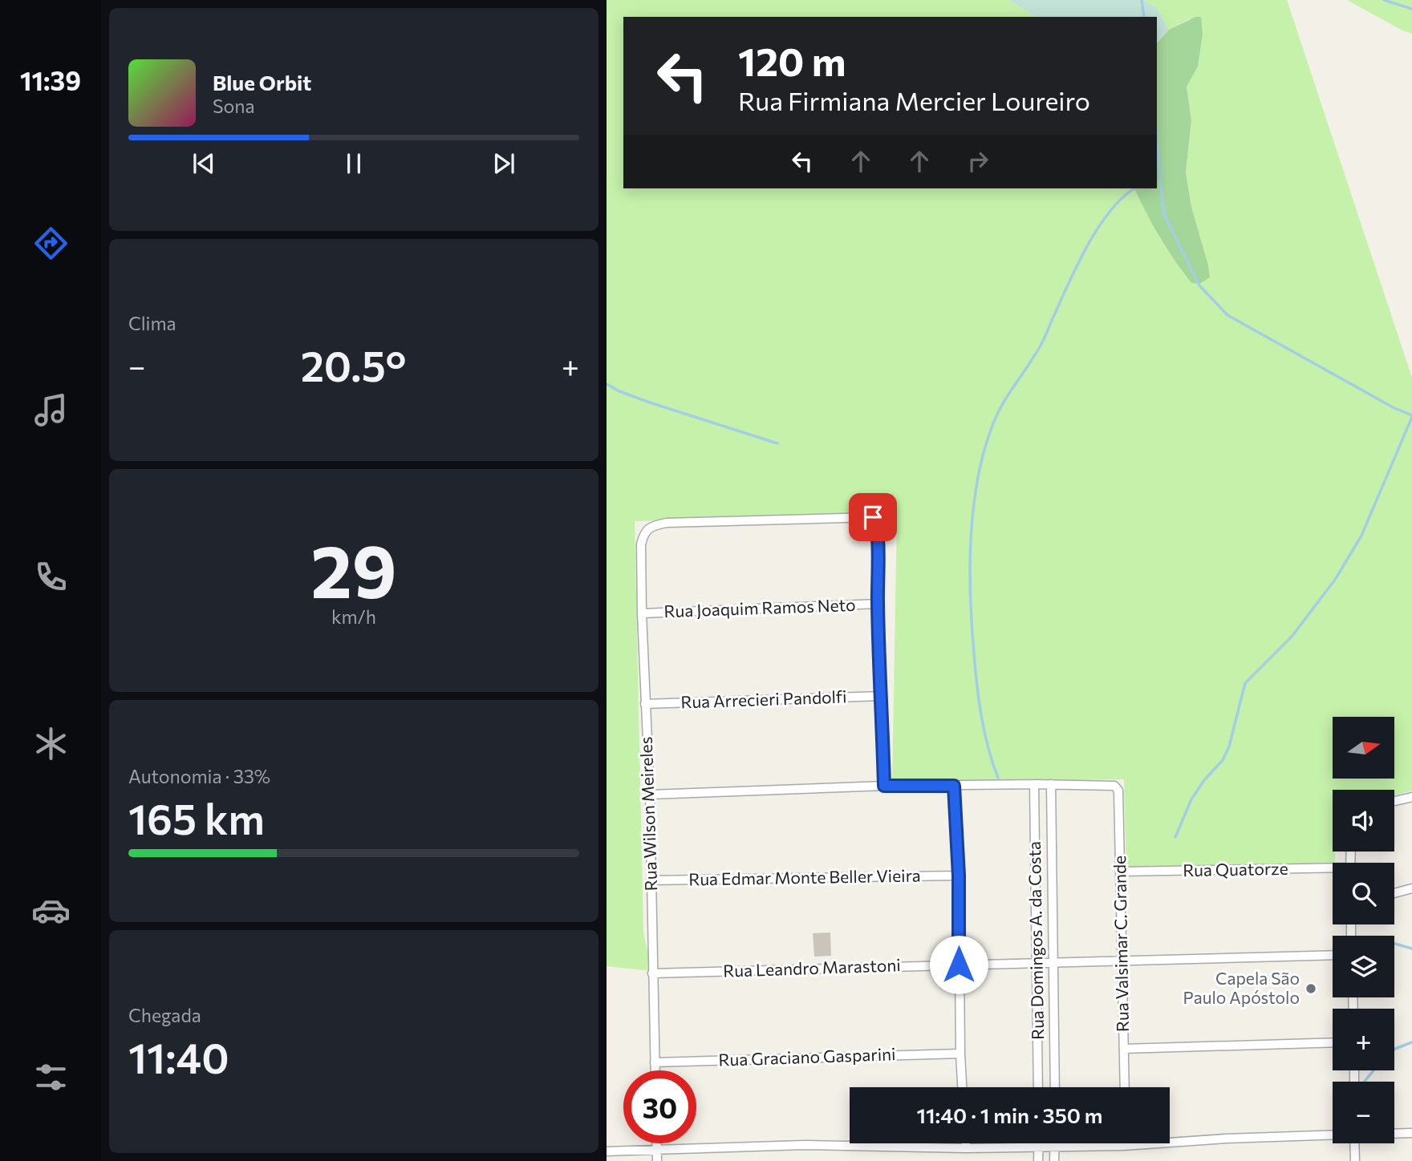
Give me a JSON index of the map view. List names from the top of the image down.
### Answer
{
  "streets": {
    "street": [
      "Rua Joaquim Ramos Neto",
      "Rua Arrecieri Pandolfi",
      "Rua Wilson Meireles",
      "Rua Quatorze",
      "Rua Edmar Monte Beller Vieira",
      "Rua Domingos A. da Costa",
      "Rua Valsimar C. Grande",
      "Rua Leandro Marastoni",
      "Rua Graciano Gasparini"
    ]
  },
  "crossings": [
    ["Rua Joaquim Ramos Neto", "Rua Wilson Meireles"],
    ["Rua Arrecieri Pandolfi", "Rua Wilson Meireles"],
    ["Rua Wilson Meireles", "Rua Edmar Monte Beller Vieira"],
    ["Rua Wilson Meireles", "Rua Leandro Marastoni"],
    ["Rua Wilson Meireles", "Rua Graciano Gasparini"],
    ["Rua Quatorze", "Rua Valsimar C. Grande"],
    ["Rua Domingos A. da Costa", "Rua Valsimar C. Grande"],
    ["Rua Domingos A. da Costa", "Rua Leandro Marastoni"],
    ["Rua Valsimar C. Grande", "Rua Leandro Marastoni"]
  ],
  "places": ["Capela São Paulo Apóstolo"],
  "north": "right",
  "page": {
    "tabs": "11:39",
    "turn": ["120 m", "Rua Firmiana Mercier Loureiro"],
    "song": ["Blue Orbit", "Sona"],
    "tile": [
      "Clima",
      ["29", "km/h"],
      ["Autonomia · 33%", "165 km"],
      ["Chegada", "11:40"]
    ],
    "heat": ["−", "20.5°", "+"],
    "map_buttons": ["+", "−"],
    "limit": "30",
    "trip": "11:40 · 1 min · 350 m"
  }
}
